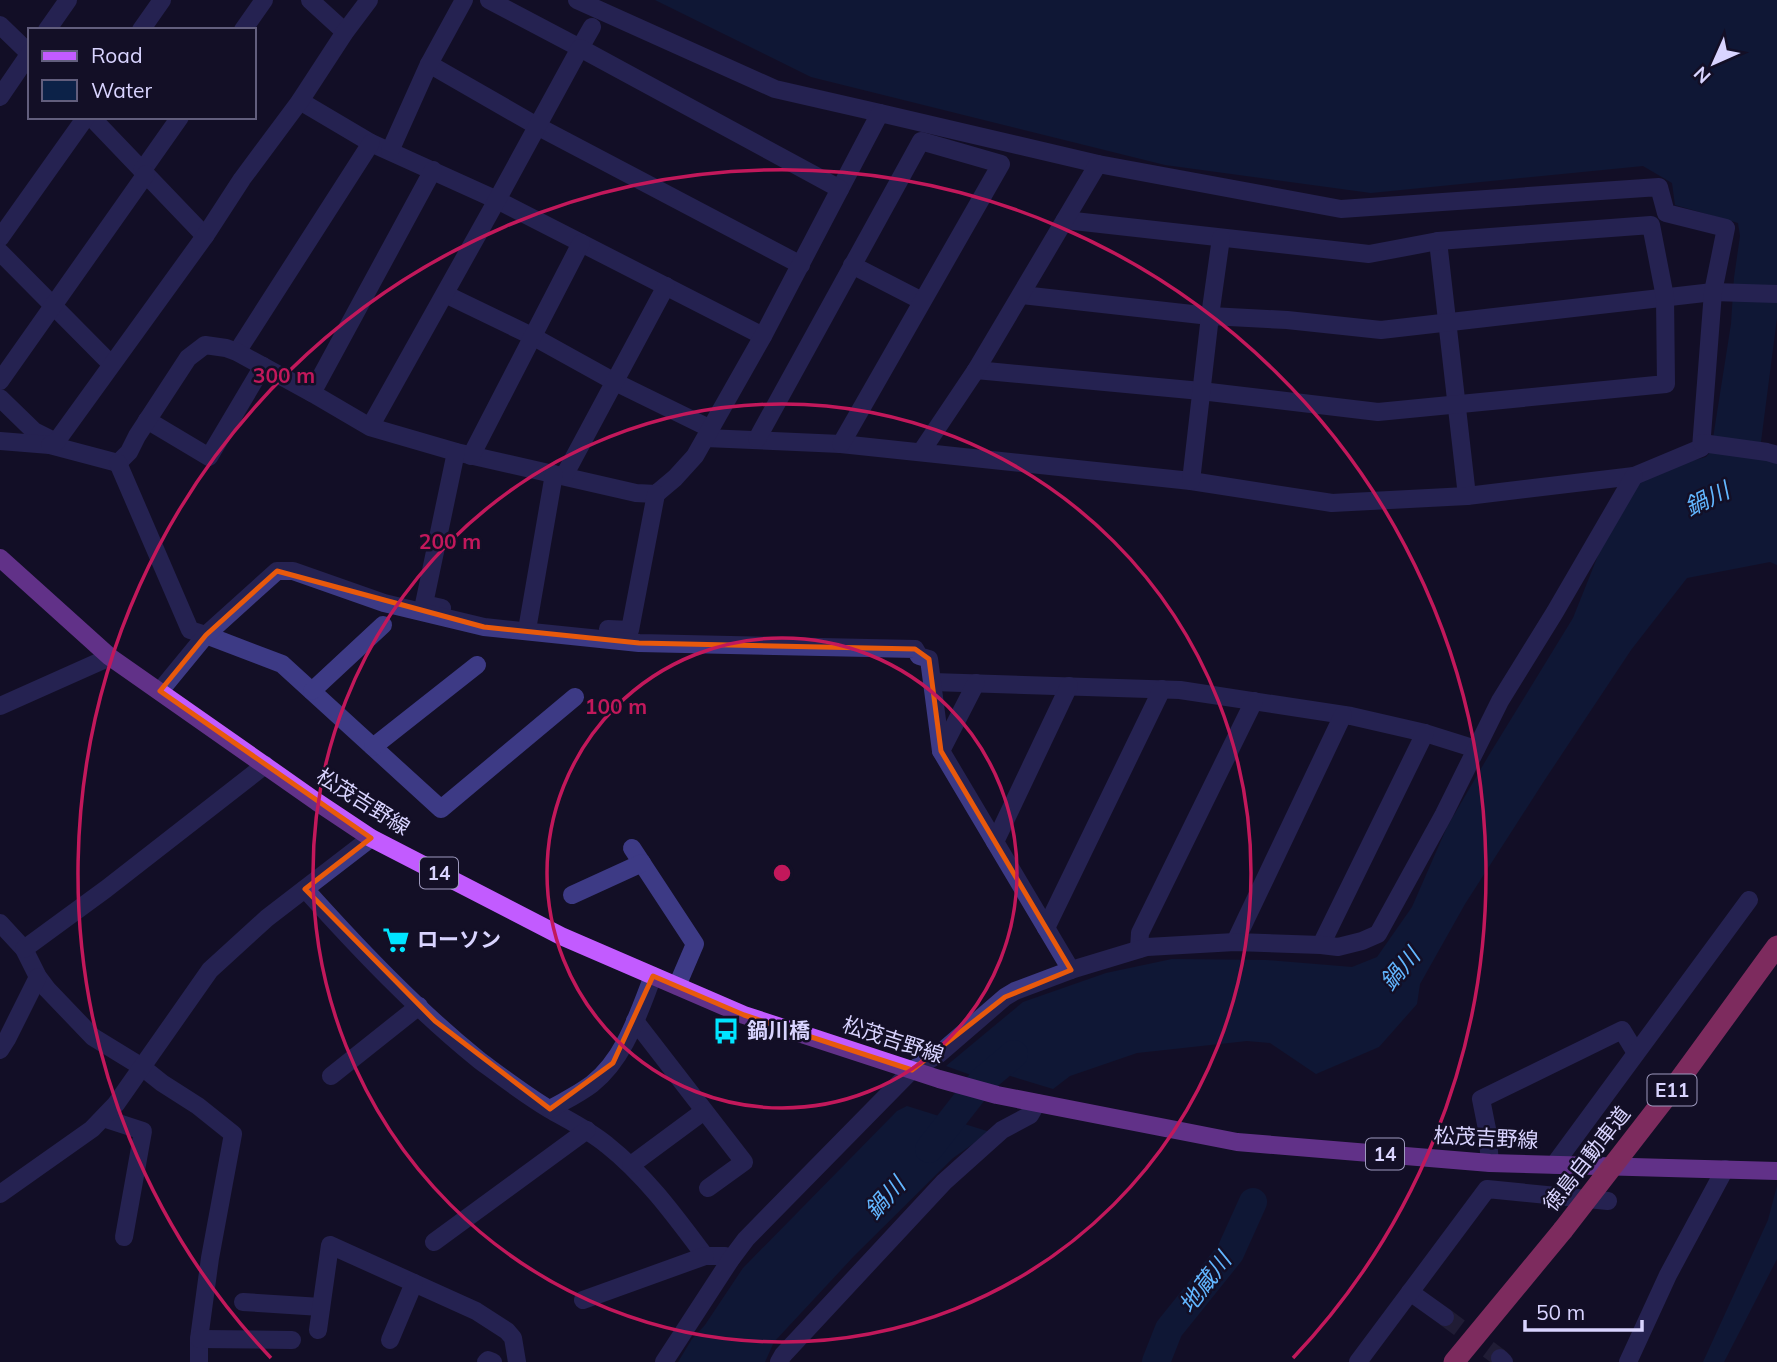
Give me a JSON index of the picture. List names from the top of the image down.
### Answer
{
  "streets": {
    "highway": ["E11", "徳島自動車道"],
    "main road": ["松茂吉野線", "14"]
  },
  "water": ["鍋川", "地蔵川"],
  "places": {
    "supermarket": ["ローソン"],
    "bus stop": ["鍋川橋"]
  },
  "legend": ["Road", "Water"],
  "scale_bar": "50 m",
  "north": "bottom left",
  "rings": ["300 m", "200 m", "100 m"]
}
